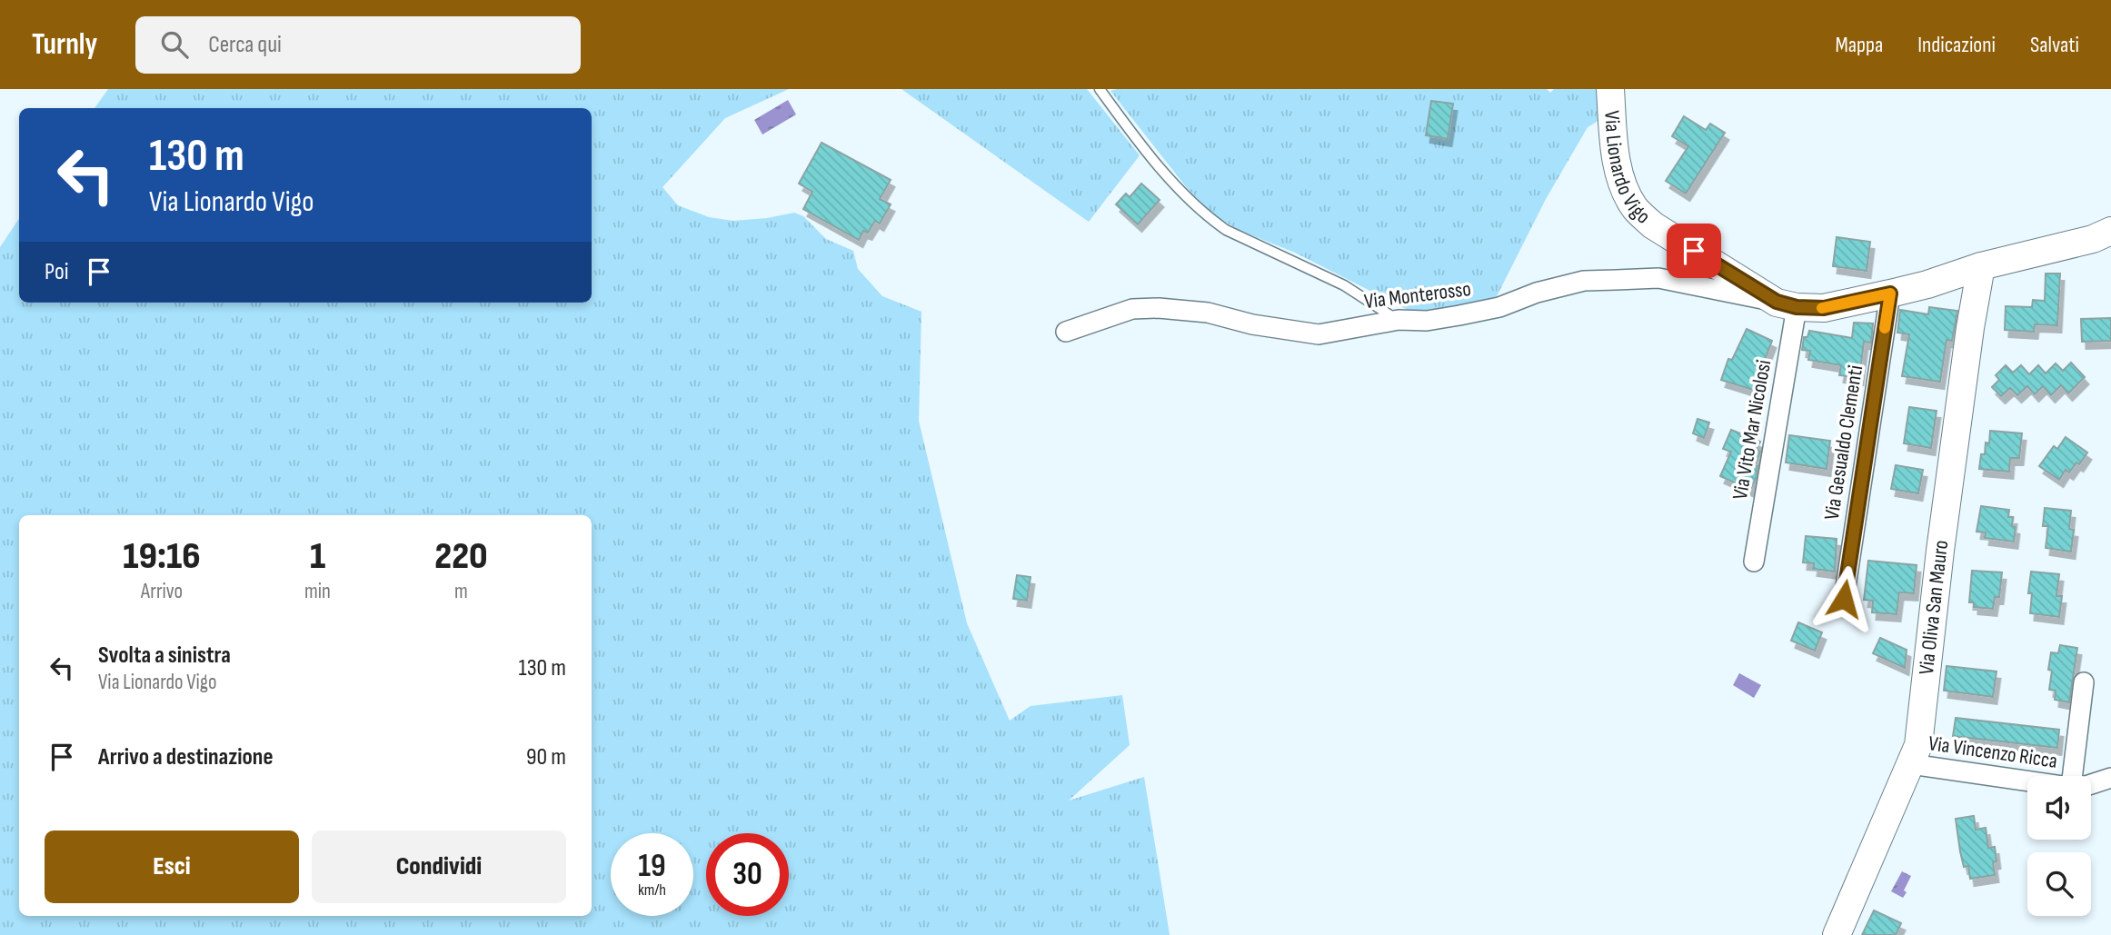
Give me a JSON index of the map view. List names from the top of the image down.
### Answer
{
  "streets": {
    "street": [
      "Via Lionardo Vigo",
      "Via Monterosso",
      "Via Vito Mar Nicolosi",
      "Via Gesualdo Clementi",
      "Via Oliva San Mauro",
      "Via Vincenzo Ricca"
    ]
  },
  "crossings": [
    ["Via Lionardo Vigo", "Via Monterosso"],
    ["Via Lionardo Vigo", "Via Vito Mar Nicolosi"],
    ["Via Monterosso", "Via Vito Mar Nicolosi"],
    ["Via Oliva San Mauro", "Via Vincenzo Ricca"]
  ],
  "page": {
    "header": "Turnly",
    "search": "Cerca qui",
    "nav": ["Mappa", "Indicazioni", "Salvati"],
    "turn": ["130 m", "Via Lionardo Vigo"],
    "then": "Poi",
    "eta": [
      "19:16",
      "Arrivo",
      "1",
      "min",
      "220",
      "m"
    ],
    "list": [
      {
        "name": "Svolta a sinistra",
        "note": "Via Lionardo Vigo",
        "value": "130 m"
      },
      {
        "name": "Arrivo a destinazione",
        "value": "90 m"
      }
    ],
    "buttons": ["Esci", "Condividi"],
    "speed": "19 km/h",
    "limit": "30"
  }
}
